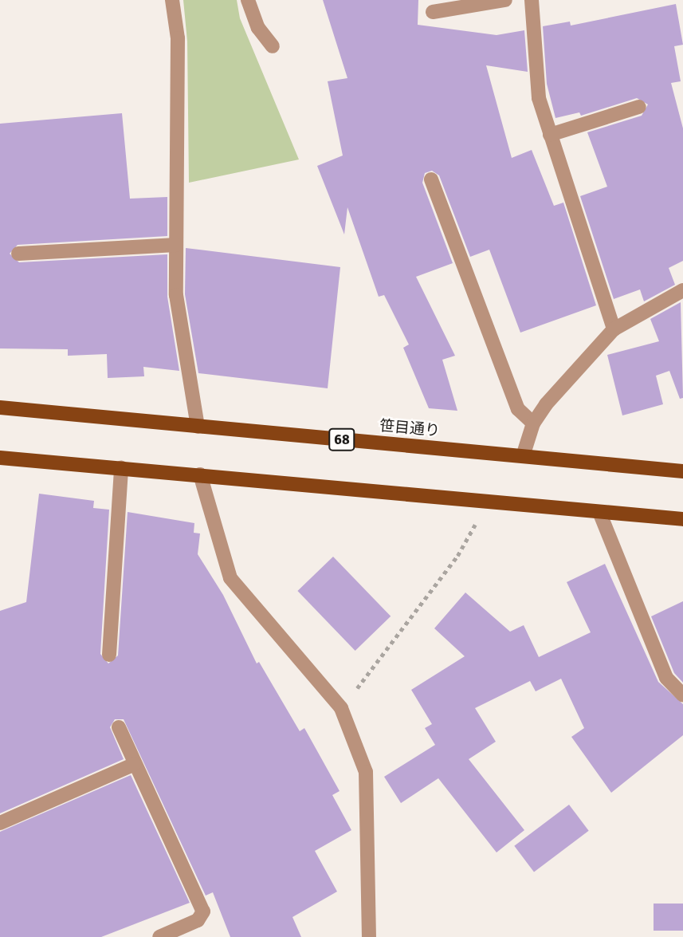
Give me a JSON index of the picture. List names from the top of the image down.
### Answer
{
  "streets": {
    "main road": ["笹目通り", "68"]
  }
}
